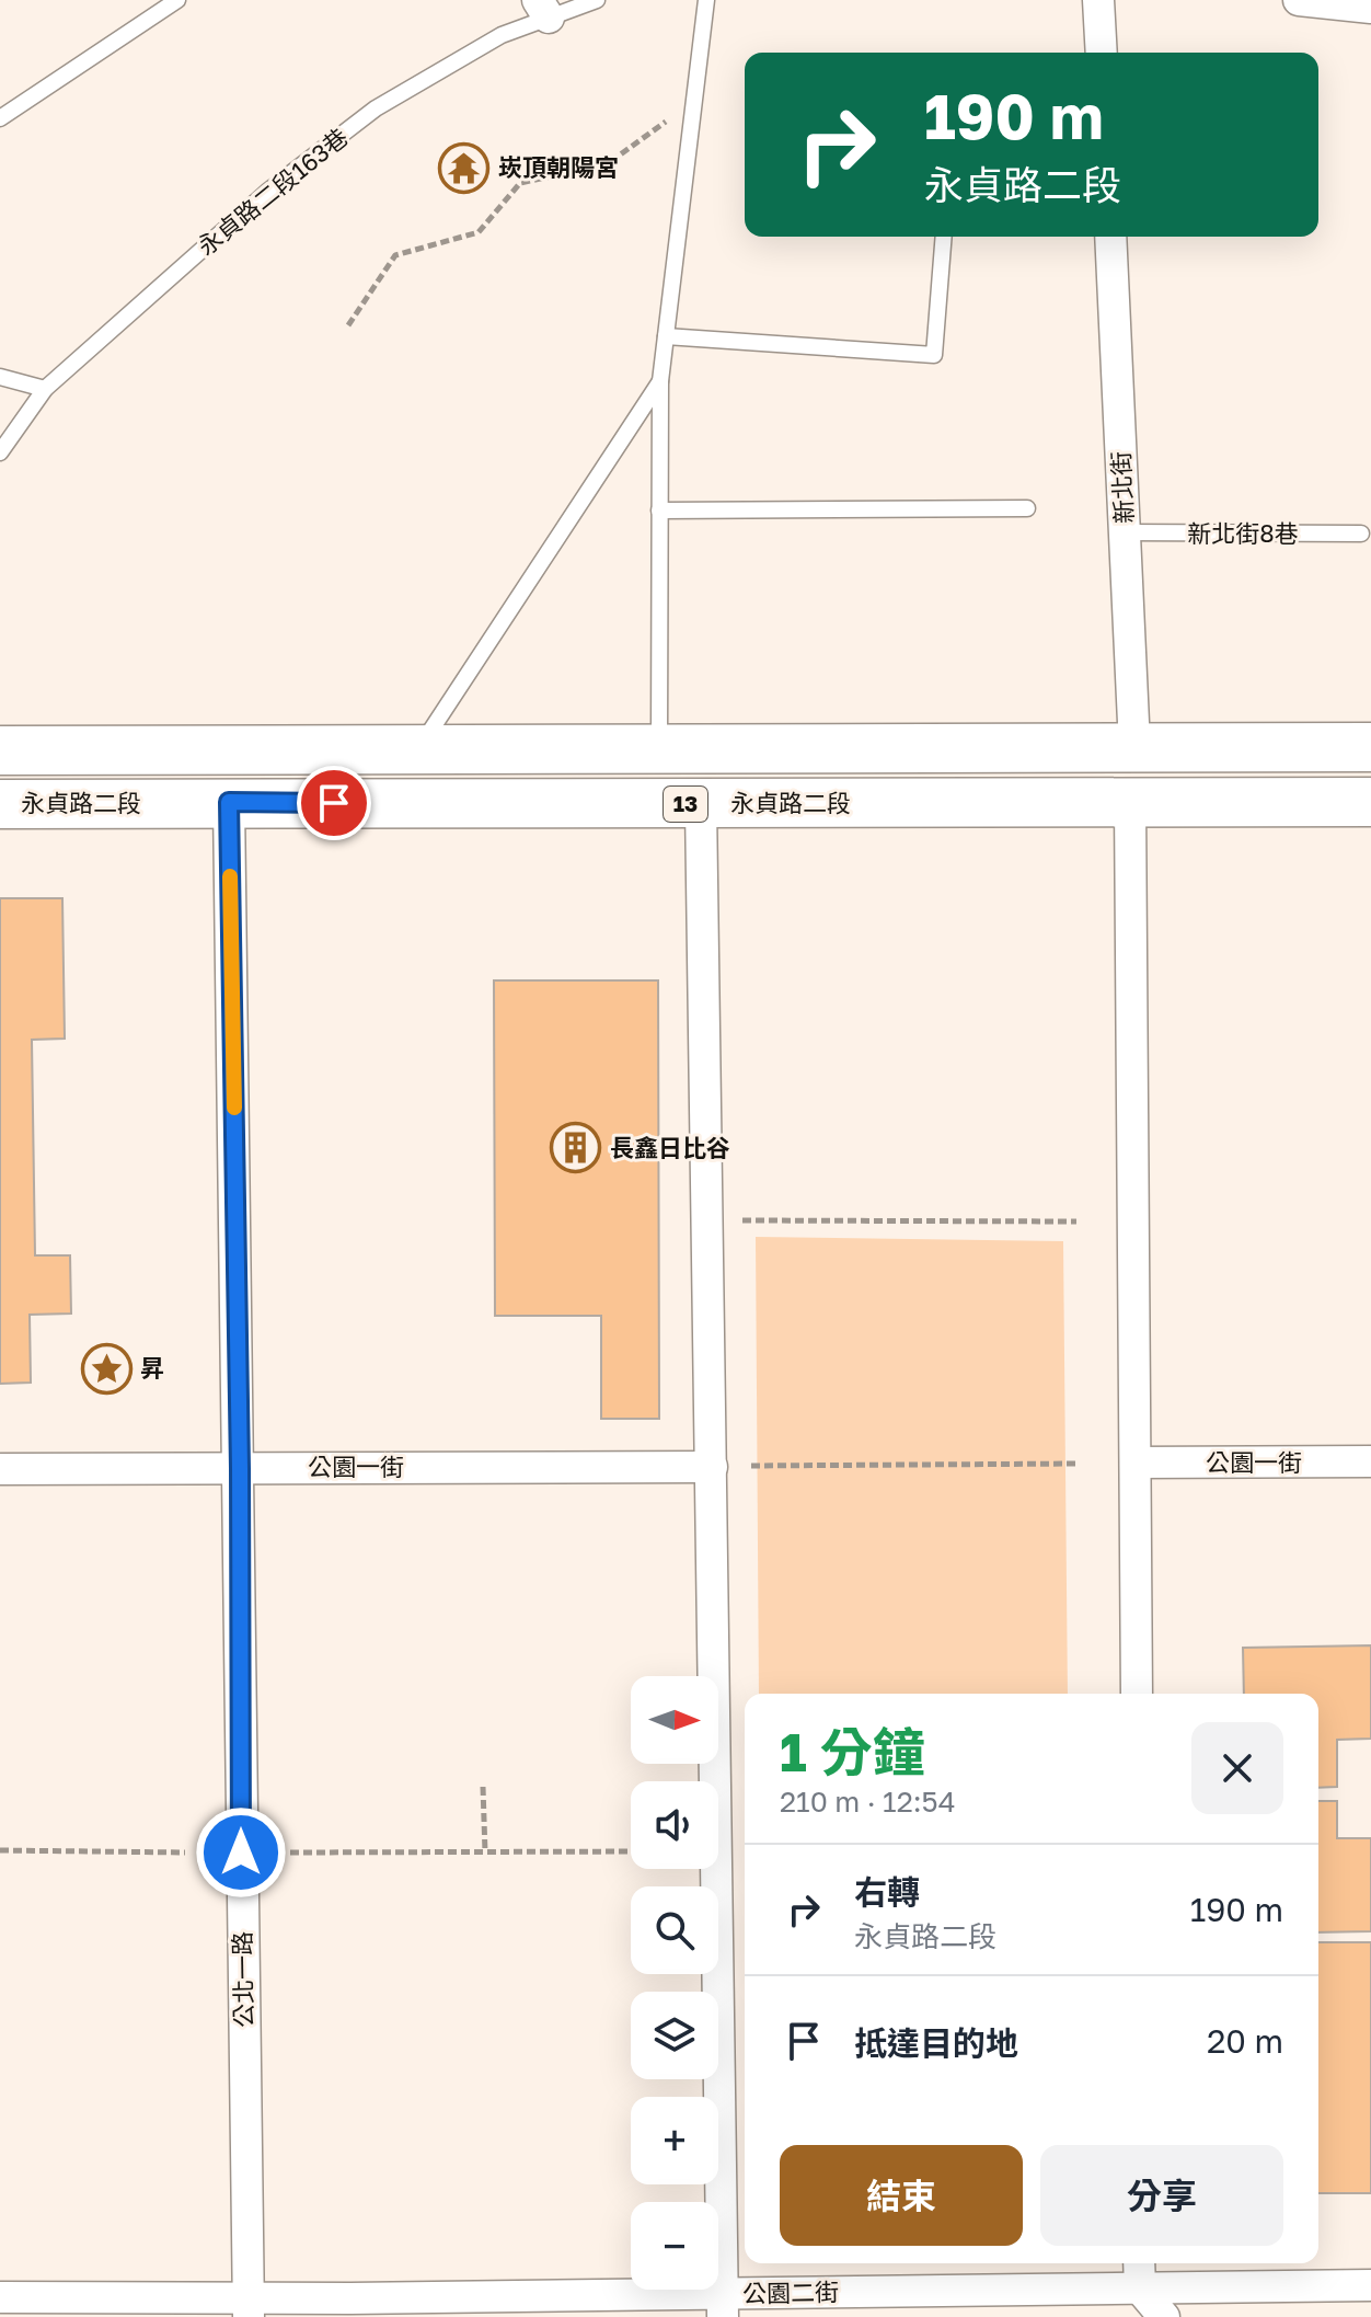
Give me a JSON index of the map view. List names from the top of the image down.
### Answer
{
  "streets": {
    "main road": ["永貞路二段", "13"],
    "street": [
      "新北街",
      "公園一街",
      "公北一路",
      "公園二街"
    ],
    "lane": ["永貞路二段163巷", "新北街8巷"]
  },
  "crossings": [
    ["新北街", "新北街8巷"],
    ["永貞路二段", "公北一路"],
    ["公園一街", "公北一路"],
    ["公北一路", "公園二街"]
  ],
  "places": {
    "temple": ["崁頂朝陽宮"],
    "building": ["長鑫日比谷"],
    "place": ["昇"]
  },
  "north": "right",
  "page": {
    "turn": ["190 m", "永貞路二段"],
    "map_buttons": ["+", "−"],
    "heading": ["1 分鐘", "210 m · 12:54"],
    "list": [
      {
        "name": "右轉",
        "note": "永貞路二段",
        "value": "190 m"
      },
      {
        "name": "抵達目的地",
        "value": "20 m"
      }
    ],
    "buttons": ["結束", "分享"]
  }
}
